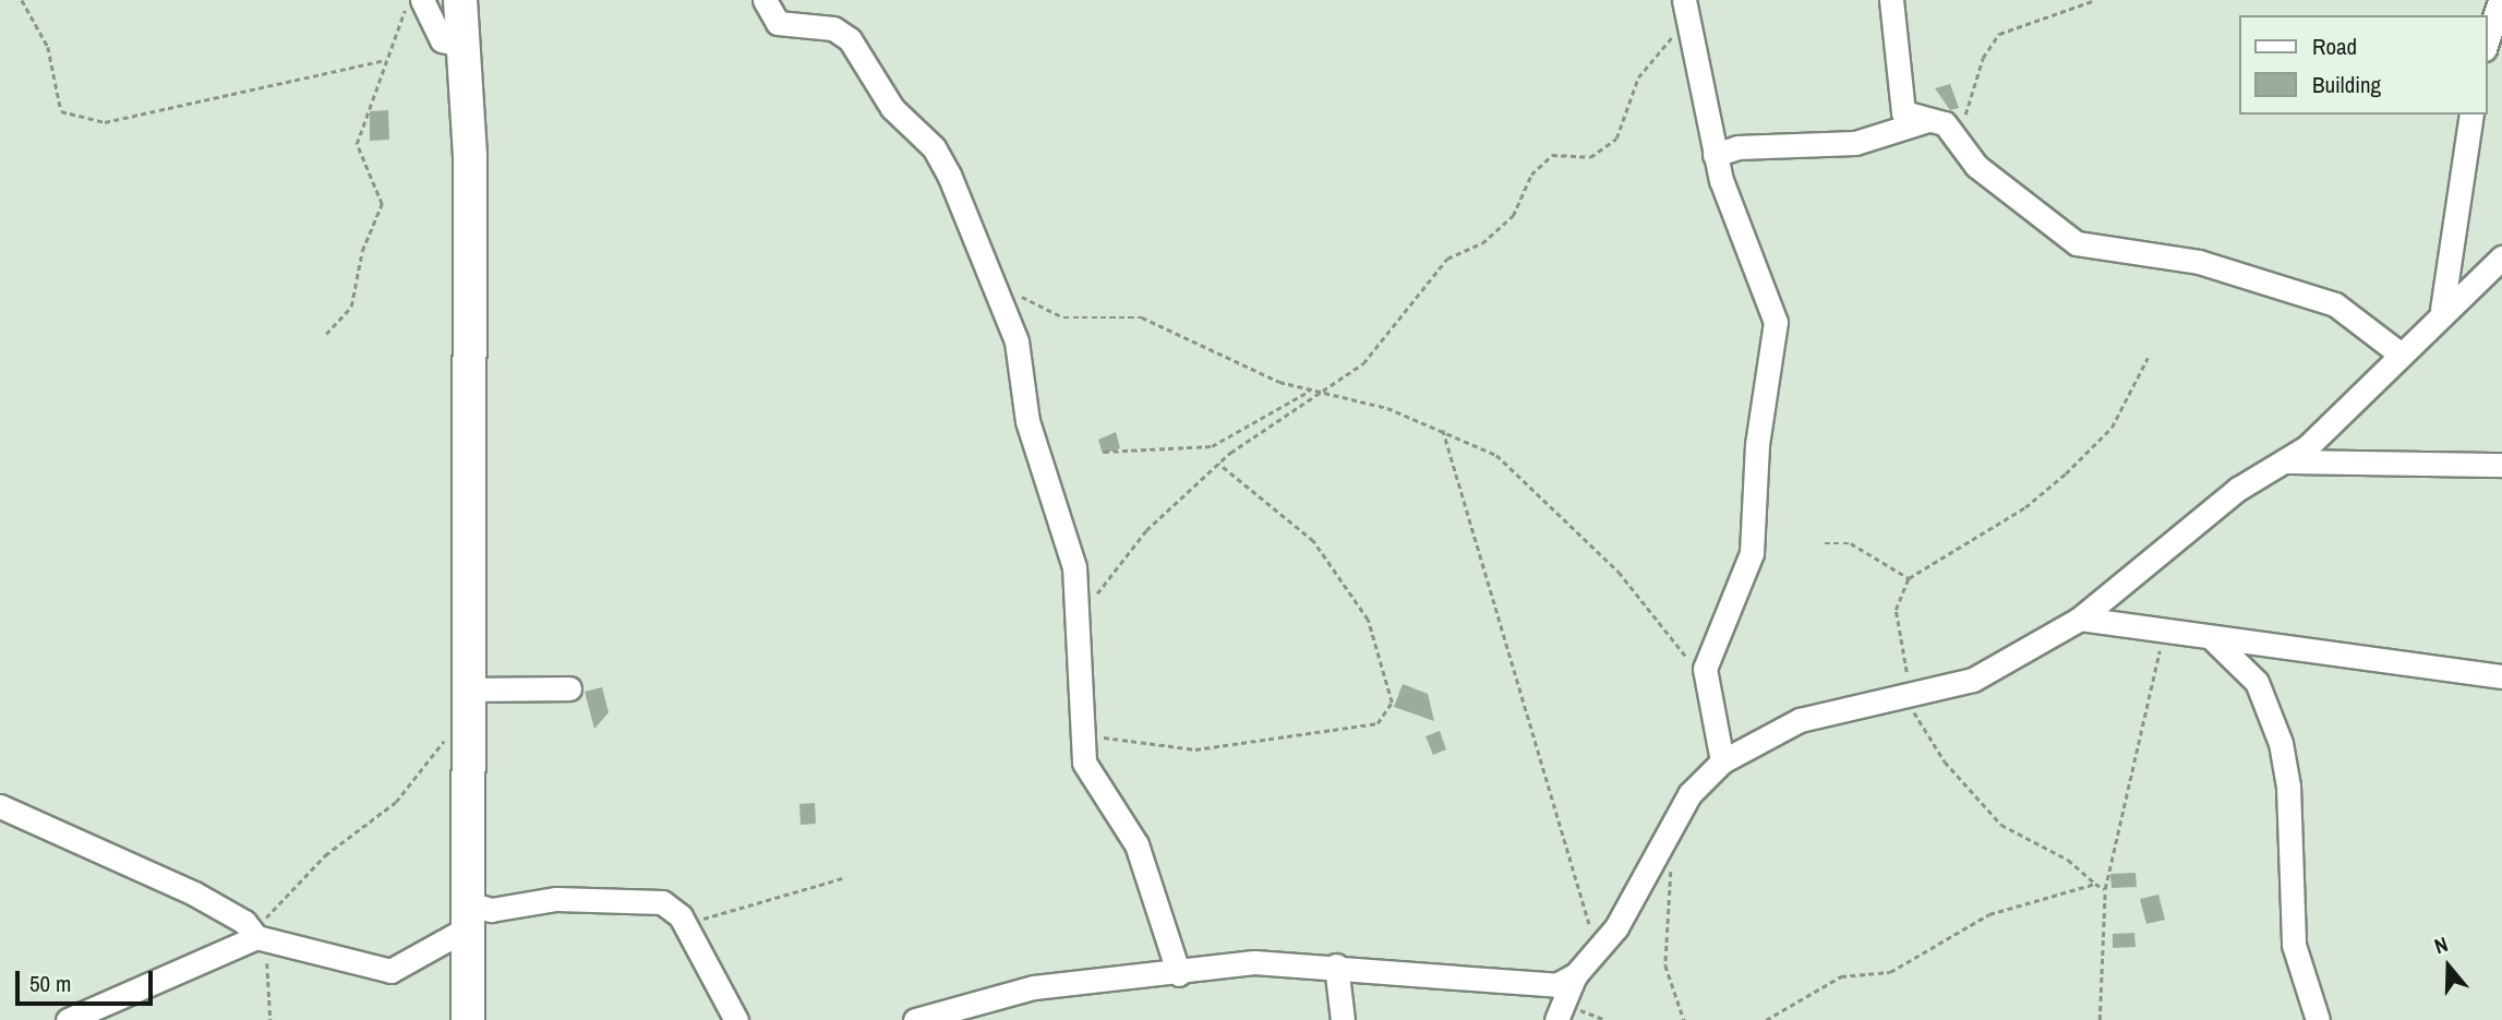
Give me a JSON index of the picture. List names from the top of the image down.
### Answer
{
  "legend": ["Road", "Building"],
  "scale_bar": "50 m",
  "north": "top"
}
